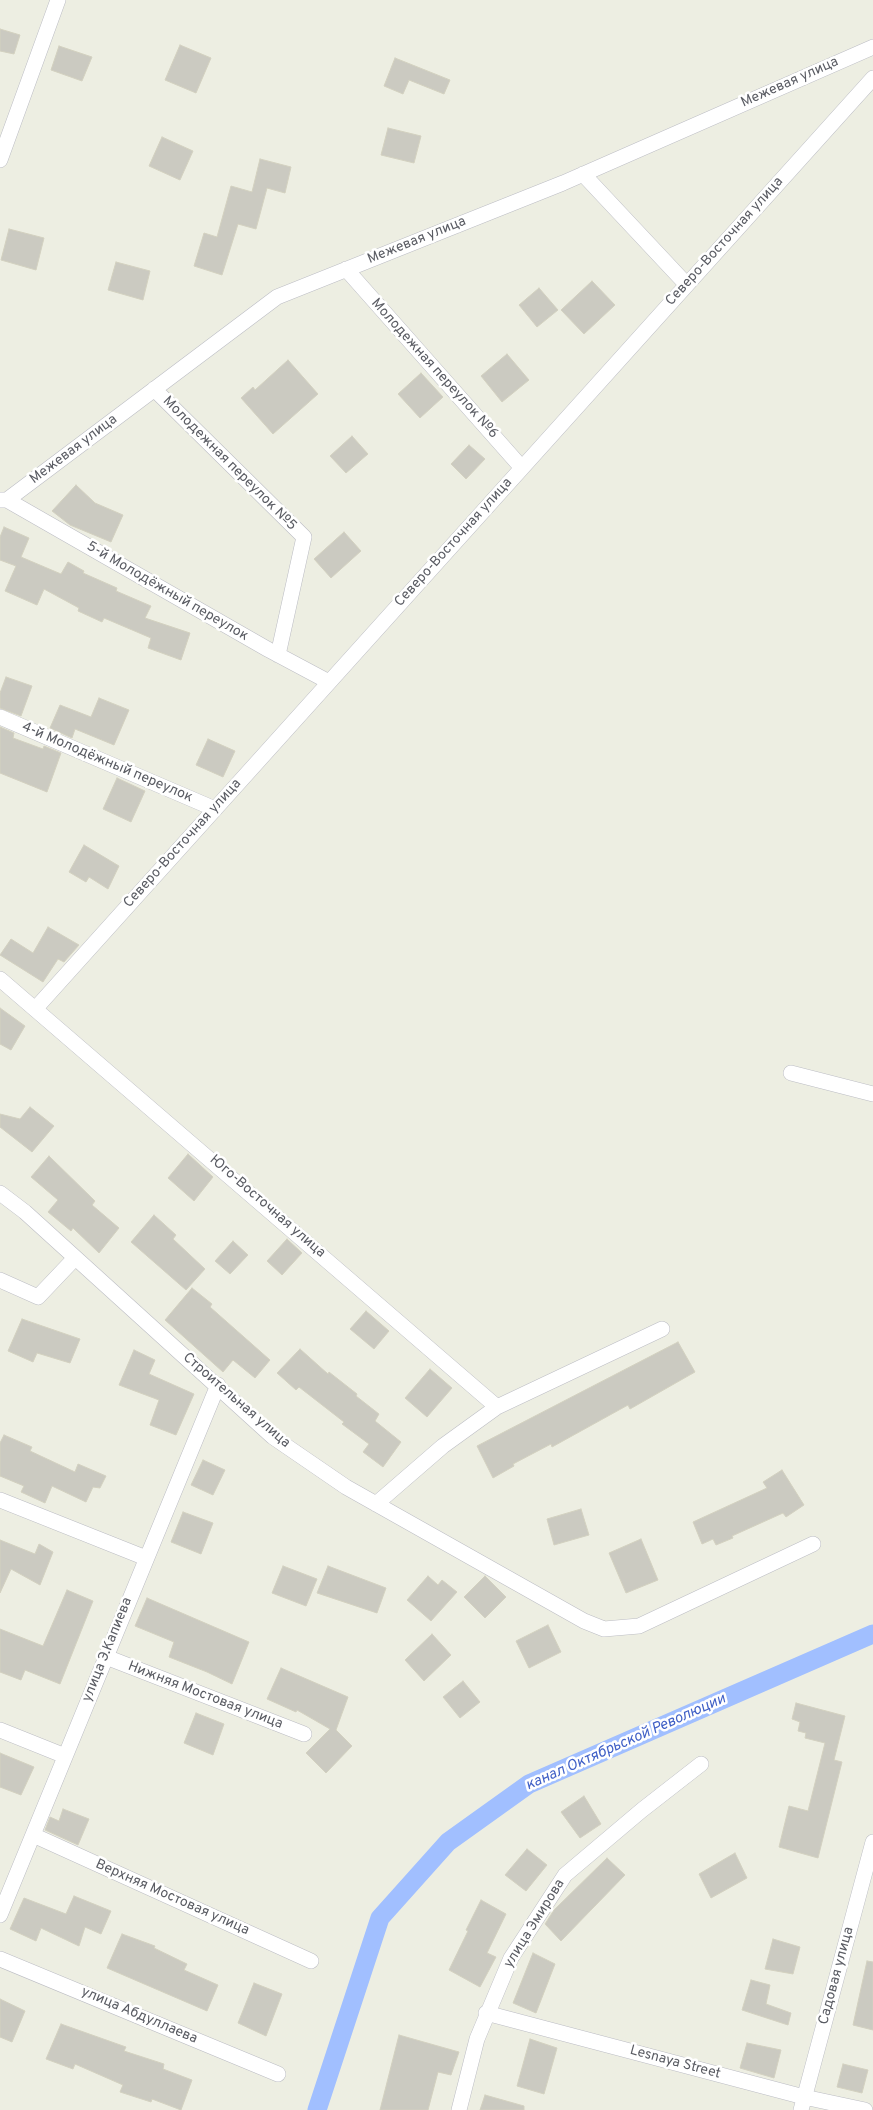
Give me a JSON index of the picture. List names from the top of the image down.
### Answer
{
  "streets": {
    "street": [
      "Межевая улица",
      "Северо-Восточная улица",
      "Молодежная переулок №6",
      "Молодежная переулок №5",
      "5-й Молодёжный переулок",
      "4-й Молодёжный переулок",
      "Юго-Восточная улица",
      "Строительная улица",
      "улица Э.Капиева",
      "Нижняя Мостовая улица",
      "Верхняя Мостовая улица",
      "улица Эмирова",
      "Садовая улица",
      "улица Абдуллаева",
      "Lesnaya Street"
    ]
  },
  "crossings": [
    ["Межевая улица", "Молодежная переулок №6"],
    ["Межевая улица", "Молодежная переулок №5"],
    ["Межевая улица", "5-й Молодёжный переулок"],
    ["Северо-Восточная улица", "Молодежная переулок №6"],
    ["Северо-Восточная улица", "5-й Молодёжный переулок"],
    ["Северо-Восточная улица", "4-й Молодёжный переулок"],
    ["Северо-Восточная улица", "Юго-Восточная улица"],
    ["Молодежная переулок №5", "5-й Молодёжный переулок"],
    ["Строительная улица", "улица Э.Капиева"],
    ["улица Э.Капиева", "Нижняя Мостовая улица"],
    ["улица Э.Капиева", "Верхняя Мостовая улица"],
    ["улица Эмирова", "Lesnaya Street"],
    ["Садовая улица", "Lesnaya Street"]
  ],
  "water": ["канал Октябрьской Революции"]
}
